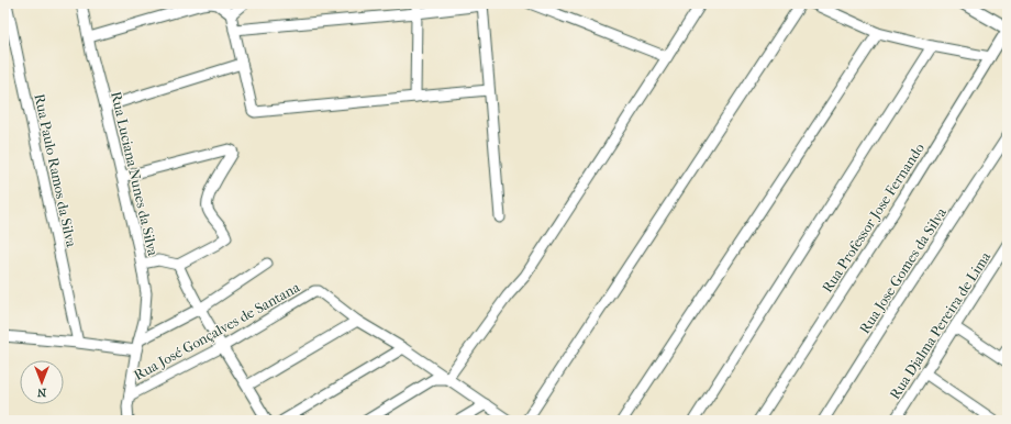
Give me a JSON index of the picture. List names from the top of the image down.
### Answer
{
  "streets": {
    "street": [
      "Rua Paulo Ramos da Silva",
      "Rua Luciana Nunes da Silva",
      "Rua Professor Jose Fernando",
      "Rua Jose Gomes da Silva",
      "Rua Djalma Pereira de Lima",
      "Rua José Gonçalves de Santana"
    ]
  },
  "crossings": [
    ["Rua Luciana Nunes da Silva", "Rua José Gonçalves de Santana"]
  ],
  "north": "bottom"
}
